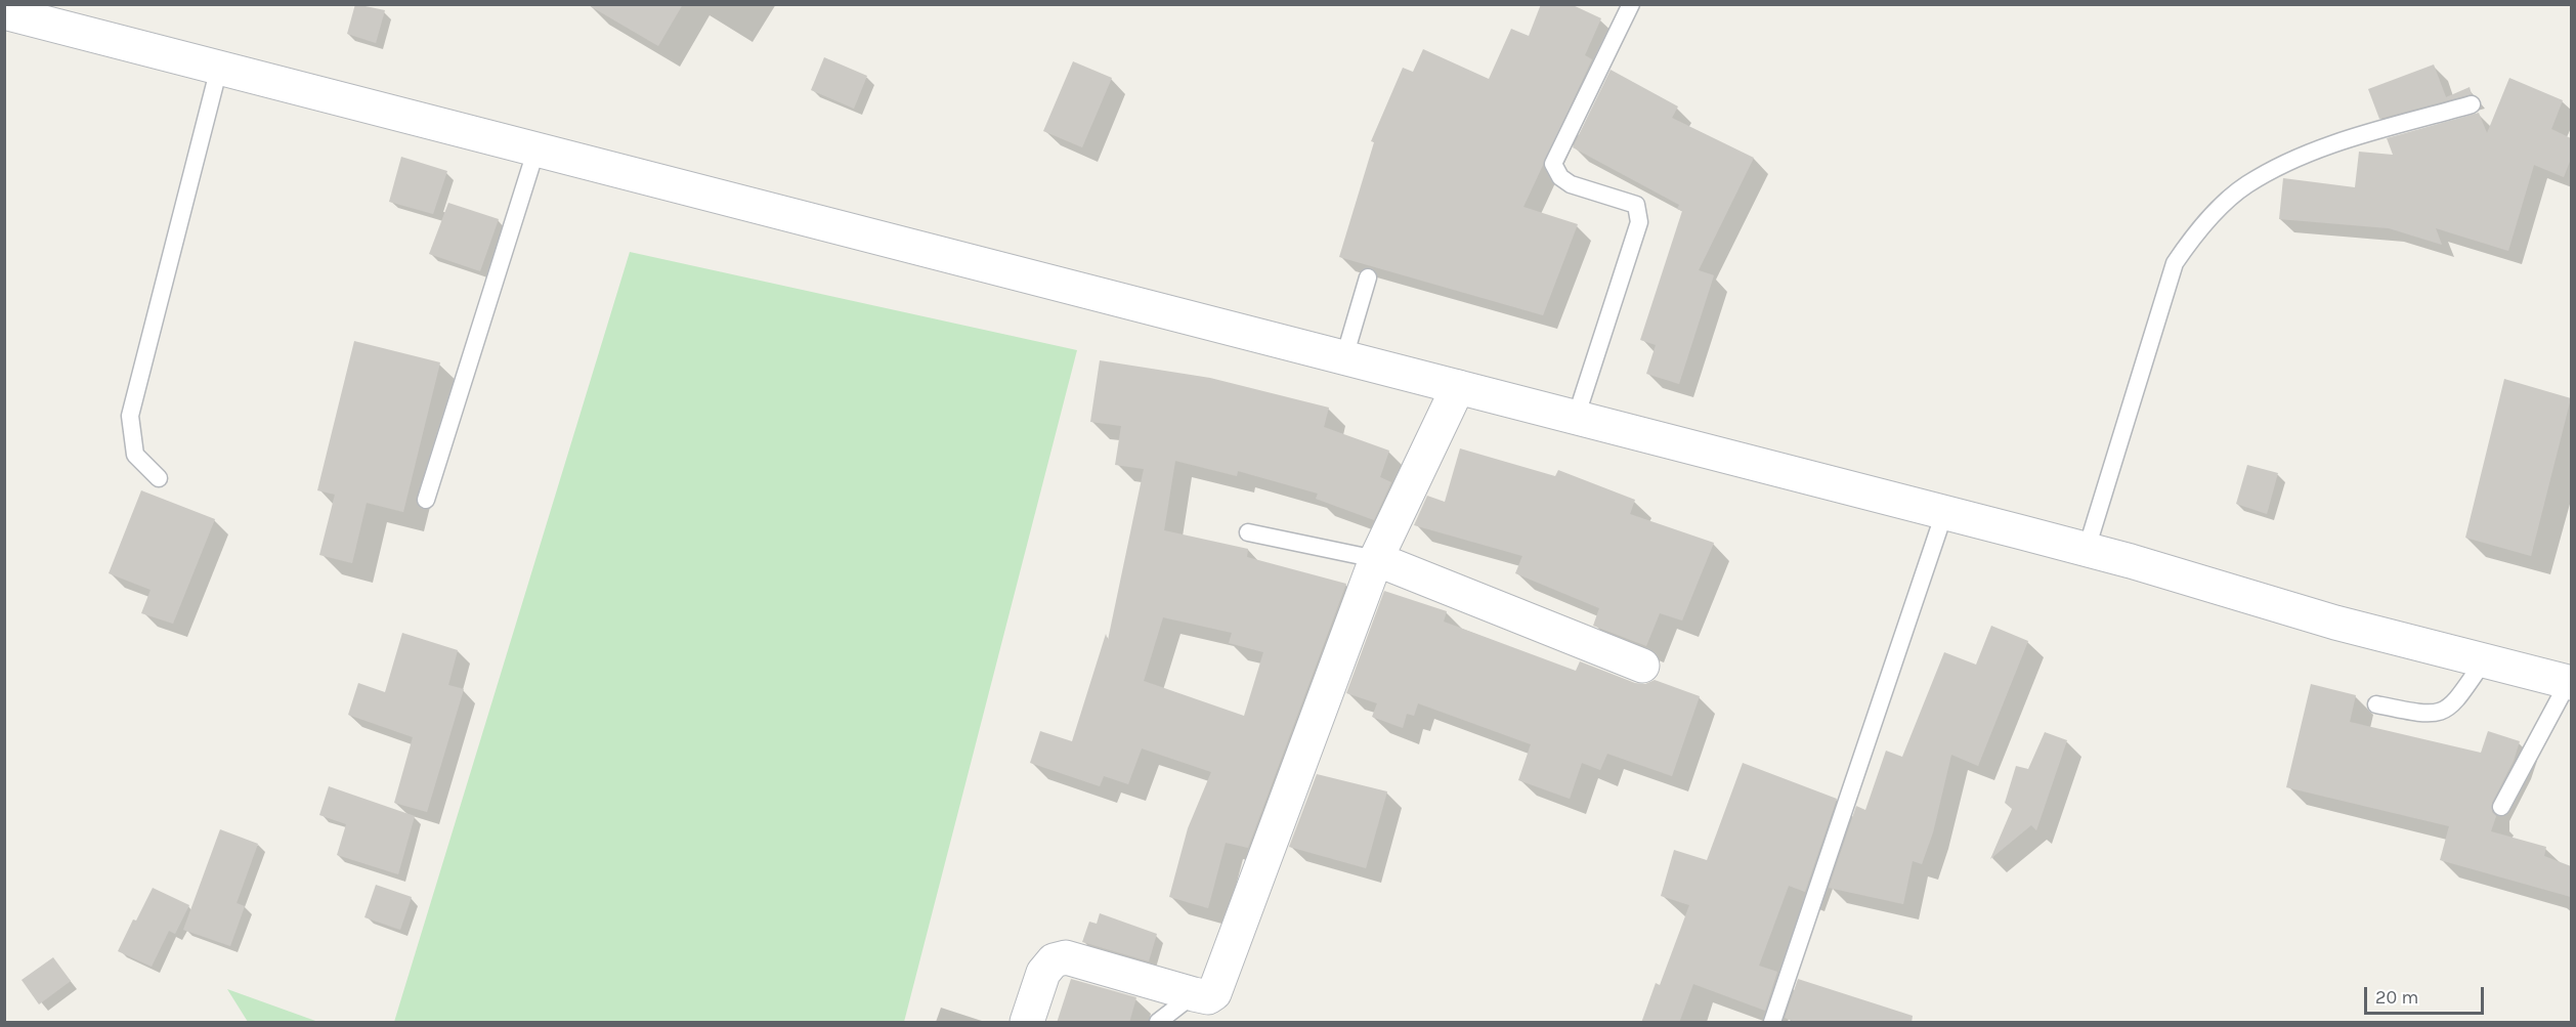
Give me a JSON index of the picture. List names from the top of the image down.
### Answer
{
  "scale_bar": "20 m"
}
